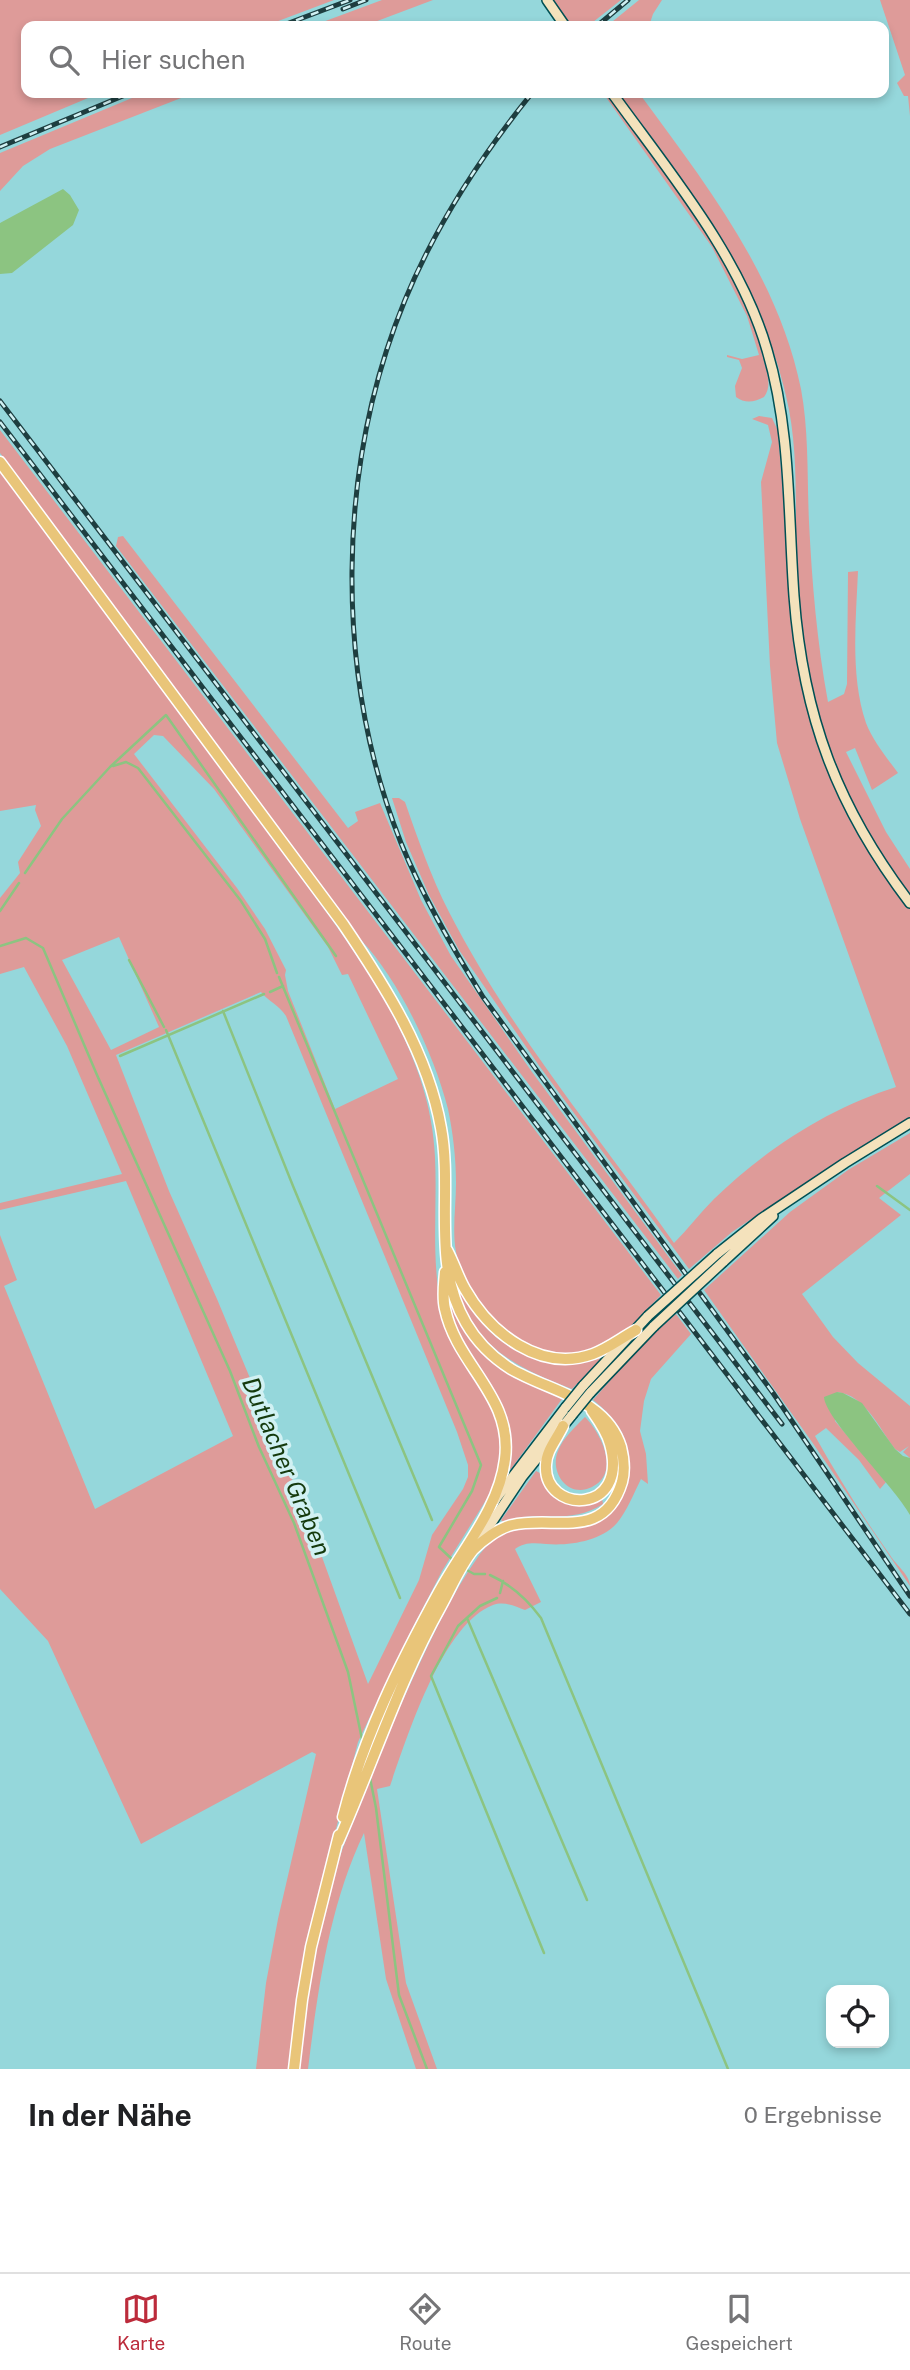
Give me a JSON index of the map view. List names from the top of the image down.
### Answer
{
  "water": ["Dutlacher Graben"],
  "page": {
    "search": "Hier suchen",
    "heading": ["In der Nähe", "0 Ergebnisse"],
    "nav": ["Karte", "Route", "Gespeichert"]
  }
}
